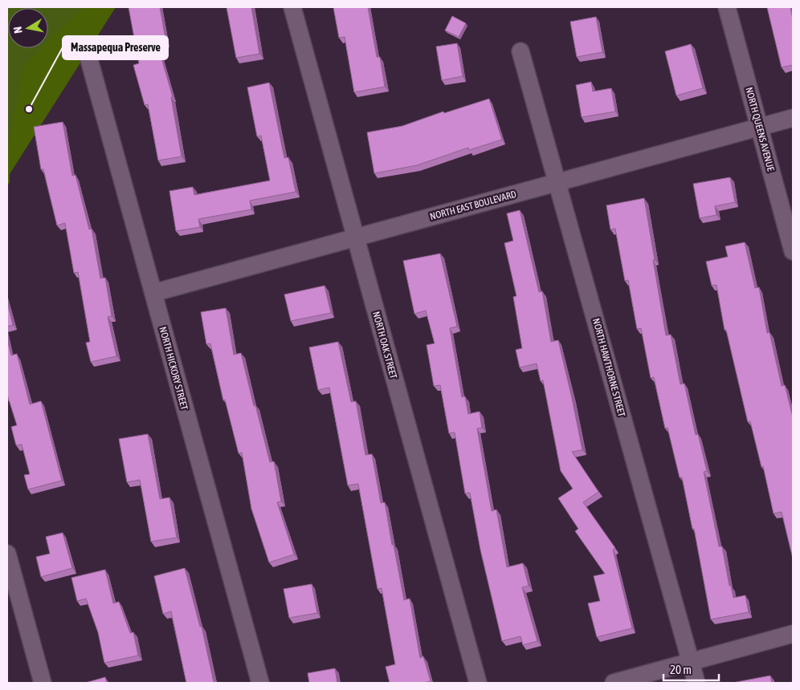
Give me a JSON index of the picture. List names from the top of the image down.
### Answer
{
  "streets": {
    "street": [
      "NORTH QUEENS AVENUE",
      "NORTH EAST BOULEVARD",
      "NORTH OAK STREET",
      "NORTH HAWTHORNE STREET",
      "NORTH HICKORY STREET"
    ]
  },
  "crossings": [
    ["NORTH QUEENS AVENUE", "NORTH EAST BOULEVARD"],
    ["NORTH EAST BOULEVARD", "NORTH OAK STREET"],
    ["NORTH EAST BOULEVARD", "NORTH HAWTHORNE STREET"],
    ["NORTH EAST BOULEVARD", "NORTH HICKORY STREET"]
  ],
  "places": ["Massapequa Preserve"],
  "scale_bar": "20 m",
  "north": "left"
}
